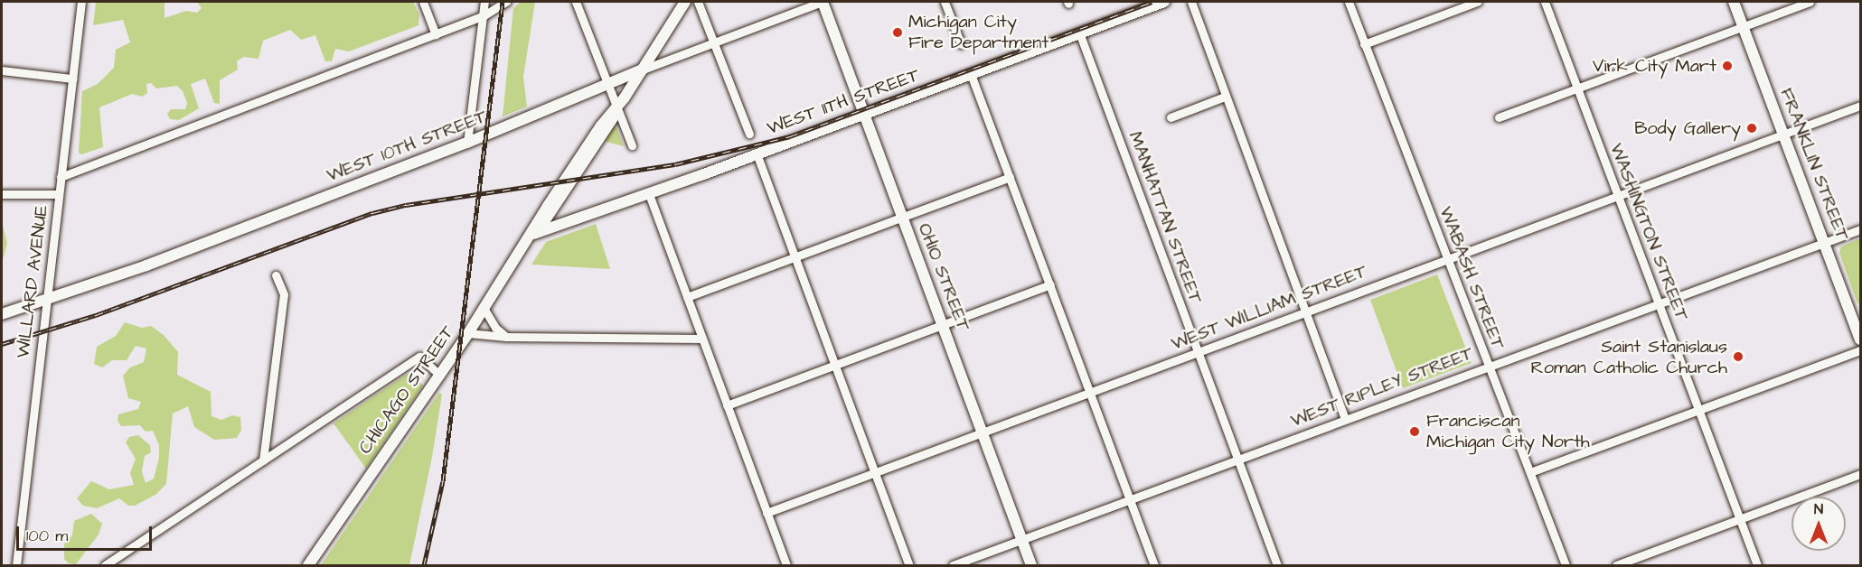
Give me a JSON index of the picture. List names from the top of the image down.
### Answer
{
  "streets": {
    "street": [
      "WEST 11TH STREET",
      "WEST 10TH STREET",
      "FRANKLIN STREET",
      "MANHATTAN STREET",
      "WASHINGTON STREET",
      "OHIO STREET",
      "WABASH STREET",
      "WILLARD AVENUE",
      "WEST WILLIAM STREET",
      "WEST RIPLEY STREET",
      "CHICAGO STREET"
    ]
  },
  "crossings": [
    ["WEST 11TH STREET", "MANHATTAN STREET"],
    ["WEST 11TH STREET", "OHIO STREET"],
    ["WEST 11TH STREET", "CHICAGO STREET"],
    ["WEST 10TH STREET", "OHIO STREET"],
    ["WEST 10TH STREET", "WILLARD AVENUE"],
    ["WEST 10TH STREET", "CHICAGO STREET"],
    ["FRANKLIN STREET", "WEST WILLIAM STREET"],
    ["FRANKLIN STREET", "WEST RIPLEY STREET"],
    ["MANHATTAN STREET", "WEST WILLIAM STREET"],
    ["MANHATTAN STREET", "WEST RIPLEY STREET"],
    ["WASHINGTON STREET", "WEST WILLIAM STREET"],
    ["WASHINGTON STREET", "WEST RIPLEY STREET"],
    ["OHIO STREET", "WEST WILLIAM STREET"],
    ["OHIO STREET", "WEST RIPLEY STREET"],
    ["WABASH STREET", "WEST WILLIAM STREET"],
    ["WABASH STREET", "WEST RIPLEY STREET"]
  ],
  "places": [
    "Michigan City Fire Department",
    "Virk City Mart",
    "Body Gallery",
    "Saint Stanislaus Roman Catholic Church",
    "Franciscan Michigan City North"
  ],
  "scale_bar": "100 m",
  "north": "top"
}
